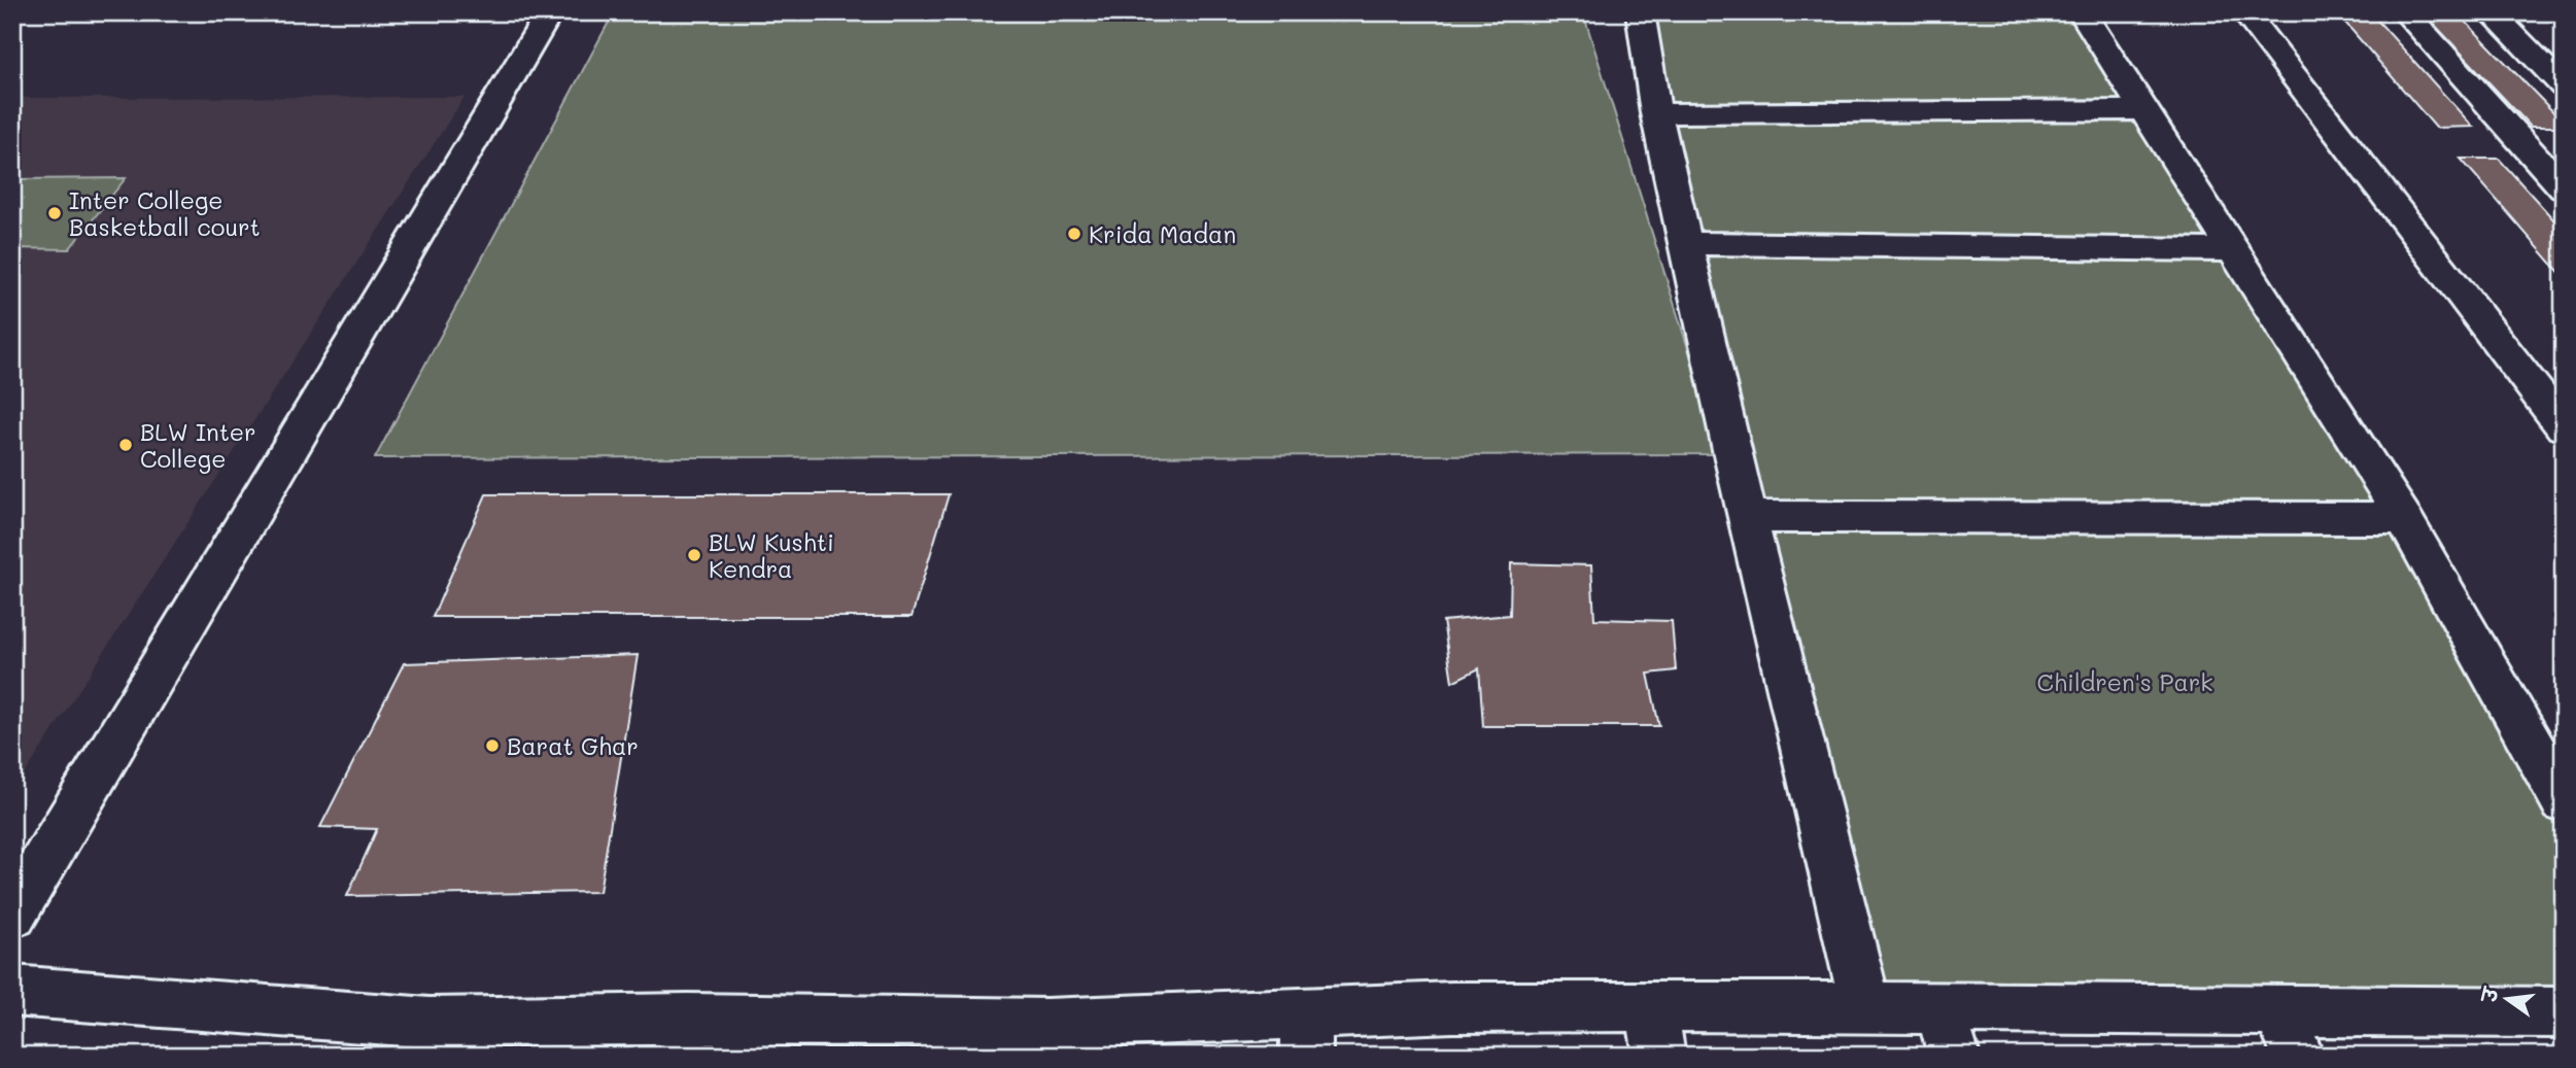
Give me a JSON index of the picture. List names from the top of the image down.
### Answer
{
  "parks": ["Children's Park"],
  "places": [
    "Inter College Basketball court",
    "Krida Madan",
    "BLW Inter College",
    "BLW Kushti Kendra",
    "Barat Ghar"
  ],
  "north": "left"
}
